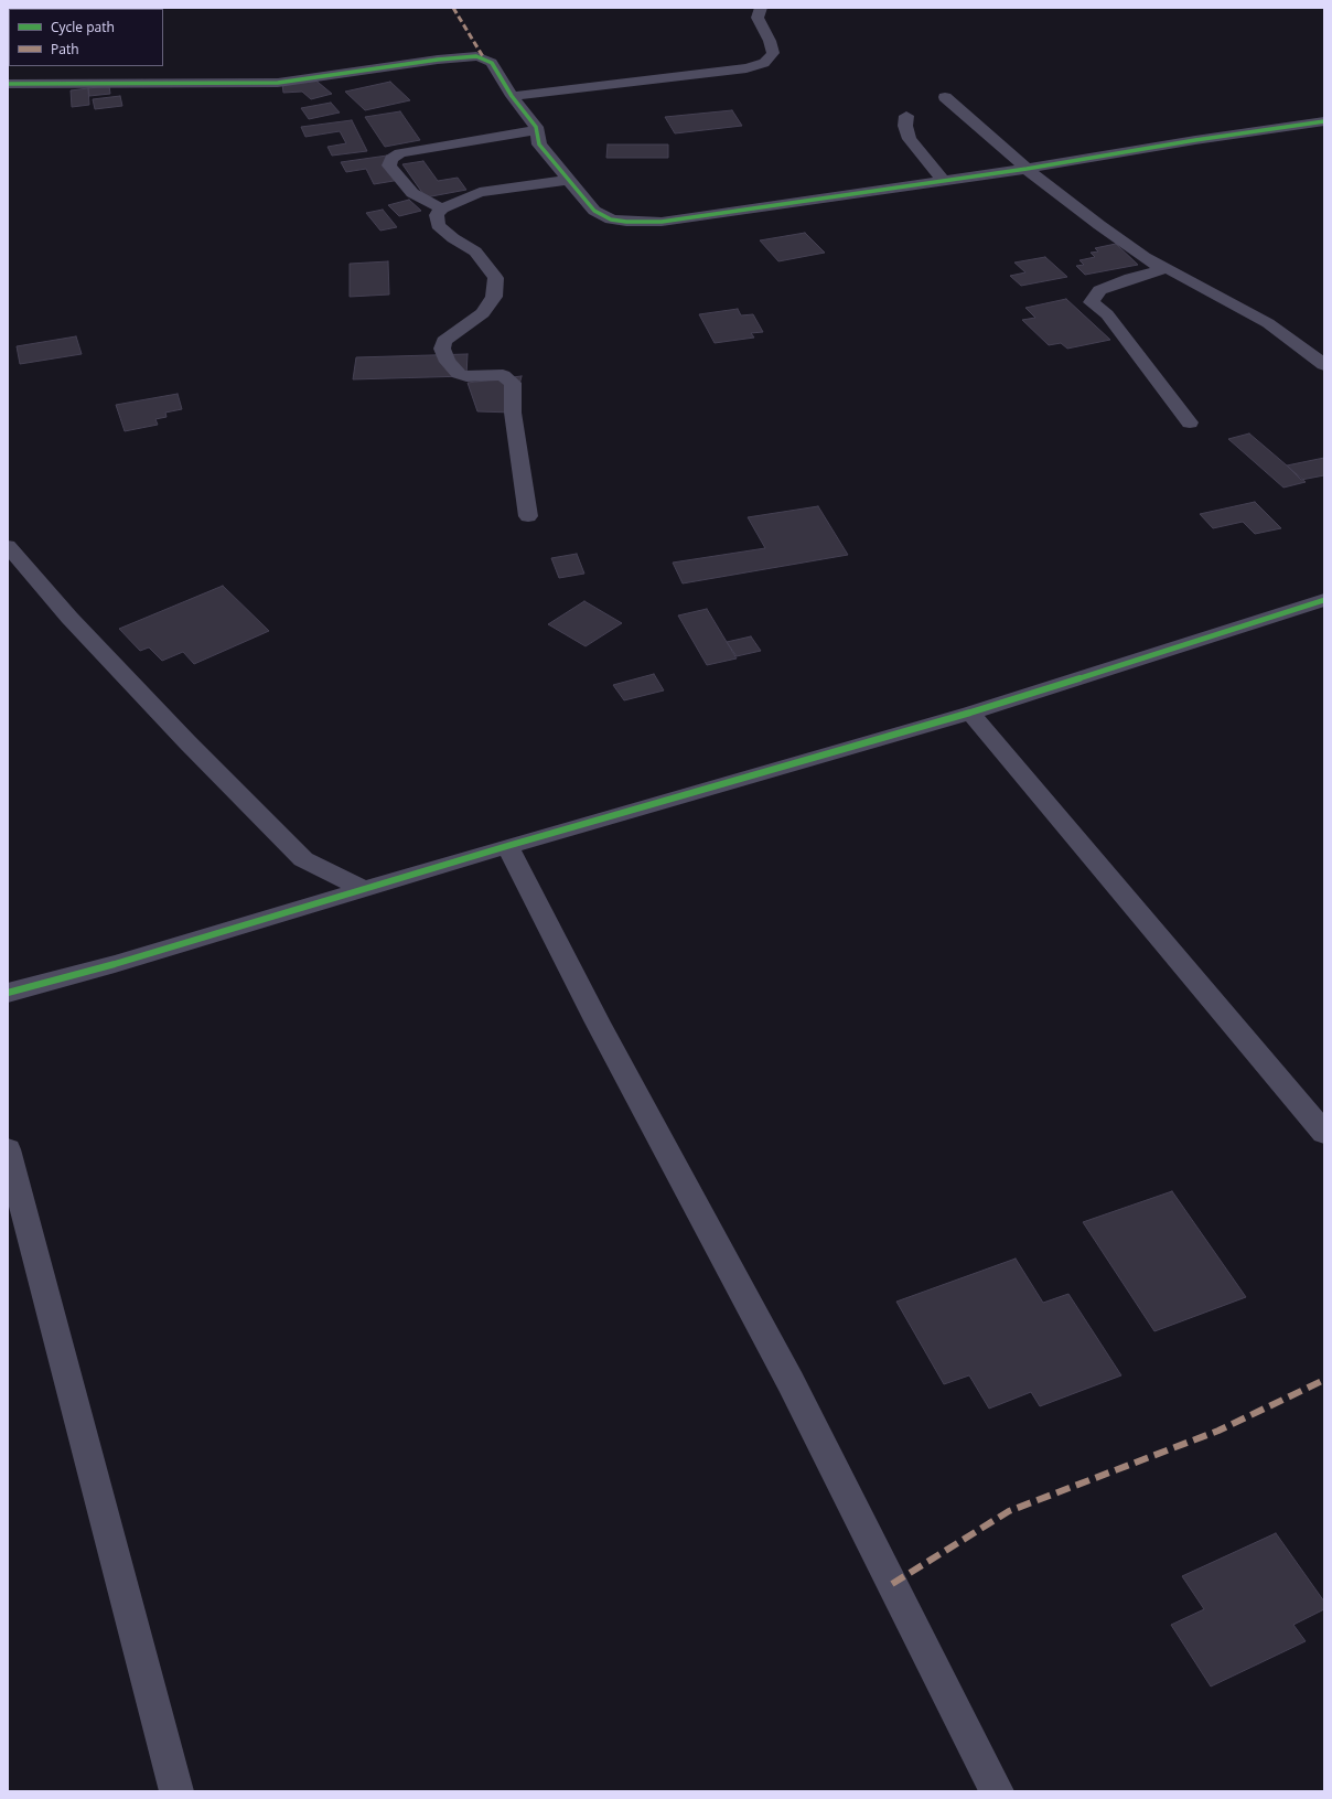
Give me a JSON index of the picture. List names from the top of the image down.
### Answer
{
  "legend": ["Cycle path", "Path"]
}
